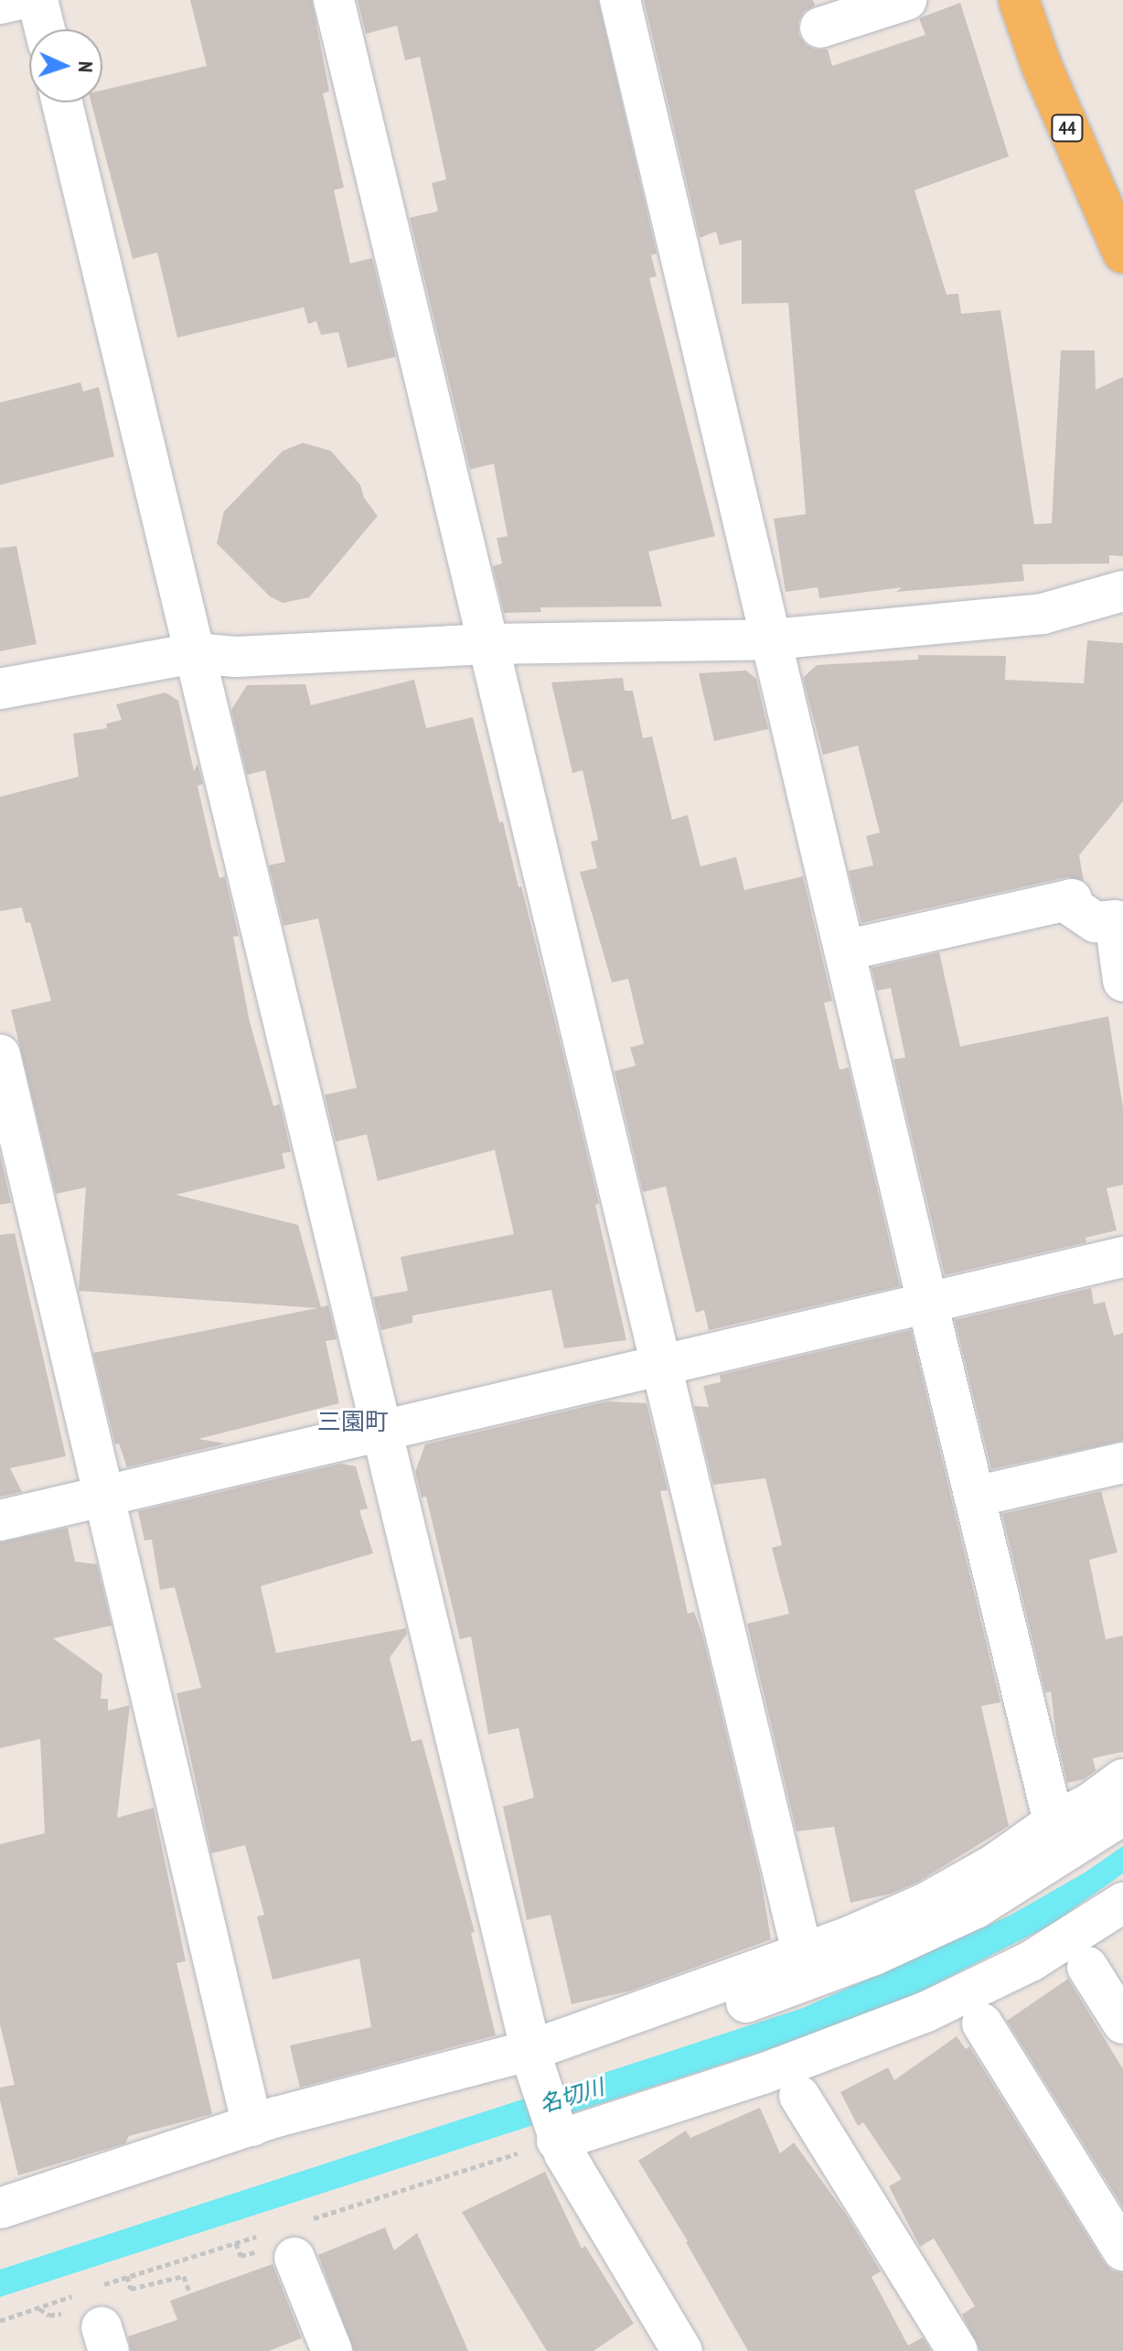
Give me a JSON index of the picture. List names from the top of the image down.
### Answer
{
  "streets": {
    "main road": ["44"]
  },
  "districts": ["三園町"],
  "water": ["名切川"],
  "north": "right"
}
